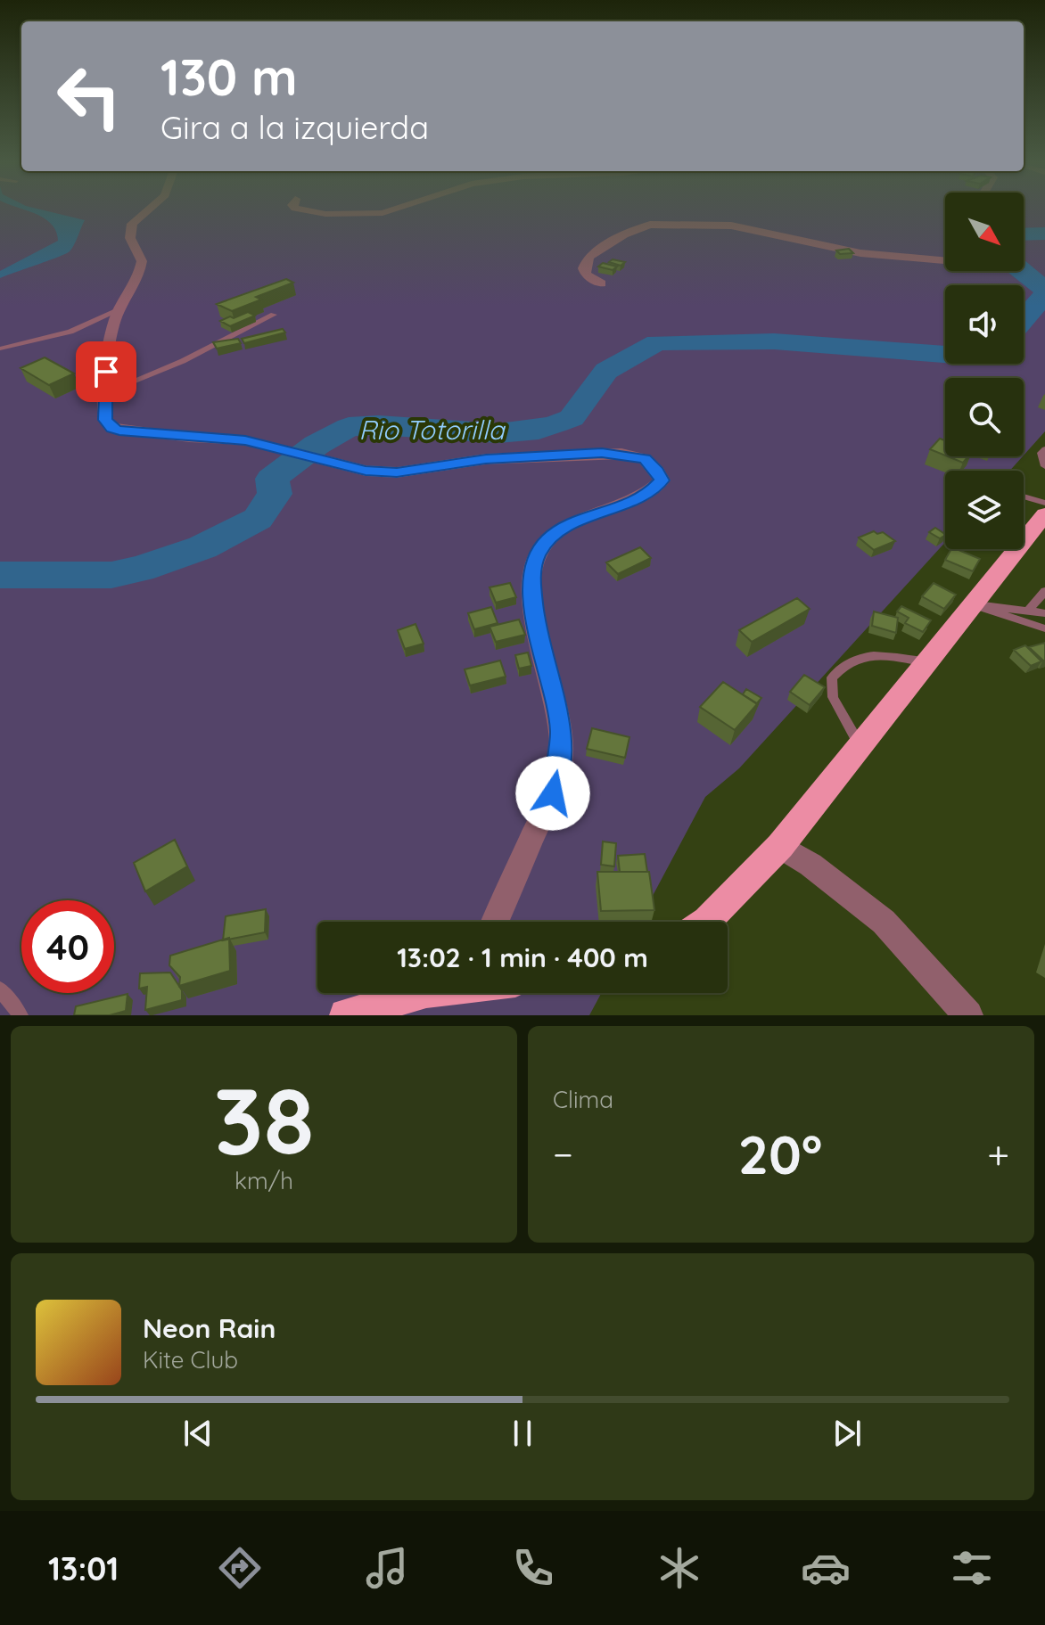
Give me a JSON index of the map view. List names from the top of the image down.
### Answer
{
  "water": ["Rio Totorilla"],
  "north": "bottom right",
  "page": {
    "turn": ["130 m", "Gira a la izquierda"],
    "limit": "40",
    "trip": "13:02 · 1 min · 400 m",
    "tile": [
      ["38", "km/h"],
      "Clima"
    ],
    "heat": ["−", "20°", "+"],
    "song": ["Neon Rain", "Kite Club"],
    "tabs": "13:01"
  }
}
